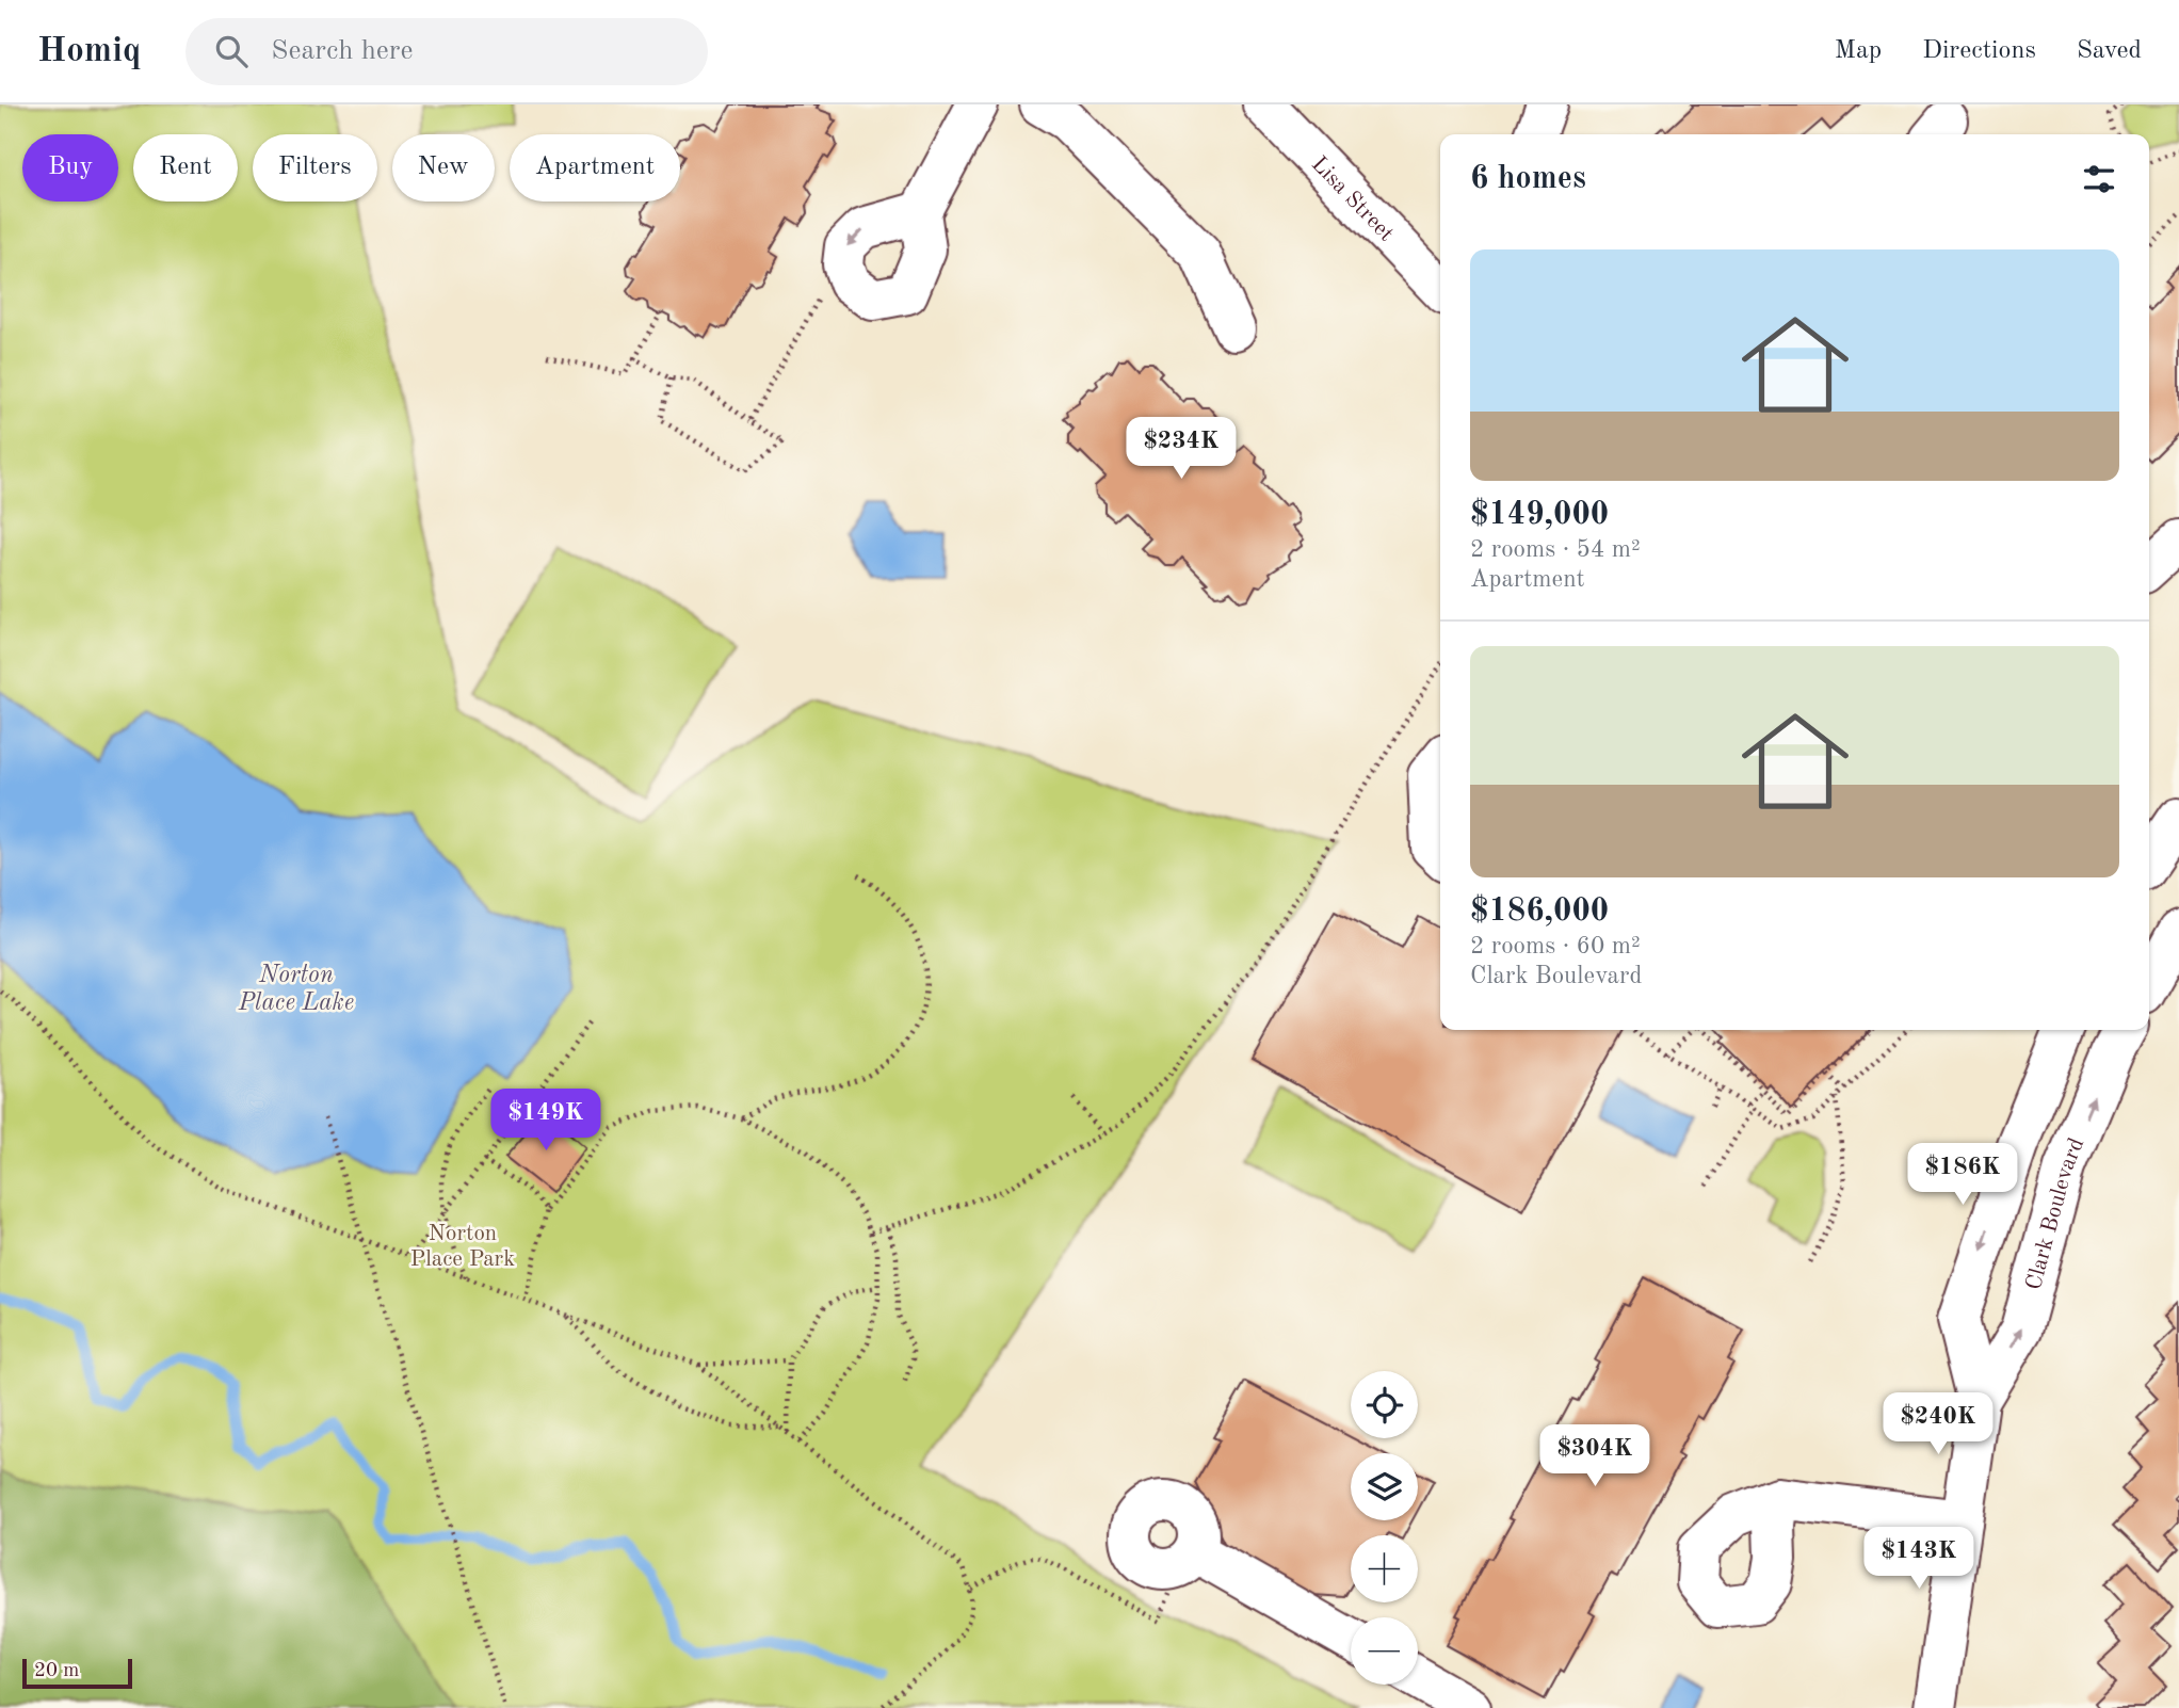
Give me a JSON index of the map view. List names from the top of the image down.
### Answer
{
  "streets": {
    "street": ["Lisa Street", "Clark Boulevard"]
  },
  "water": ["Norton Place Lake"],
  "parks": ["Norton Place Park"],
  "scale_bar": "20 m",
  "page": {
    "header": "Homiq",
    "search": "Search here",
    "nav": ["Map", "Directions", "Saved"],
    "chip": [
      "Buy",
      "Rent",
      "Filters",
      "New",
      "Apartment"
    ],
    "heading": "6 homes",
    "list": [
      {
        "name": "$149,000",
        "note": "2 rooms · 54 m² · Apartment"
      },
      {
        "name": "$186,000",
        "note": "2 rooms · 60 m² · Clark Boulevard"
      }
    ],
    "price": [
      "$234K",
      "$149K",
      "$186K",
      "$240K",
      "$304K",
      "$143K"
    ],
    "map_buttons": ["+", "−"],
    "scale": "20 m"
  }
}
